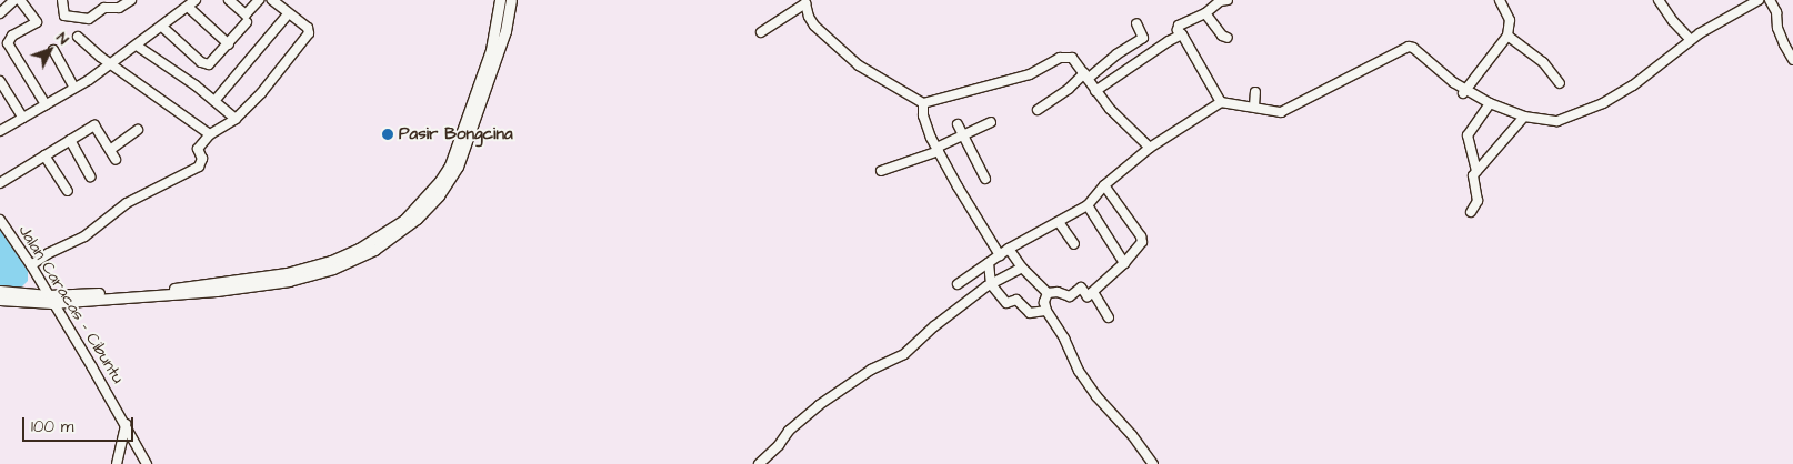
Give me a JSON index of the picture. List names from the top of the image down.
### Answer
{
  "streets": {
    "street": ["Jalan Caracas - Cibuntu"]
  },
  "places": ["Pasir Bongcina"],
  "scale_bar": "100 m",
  "north": "top right"
}
